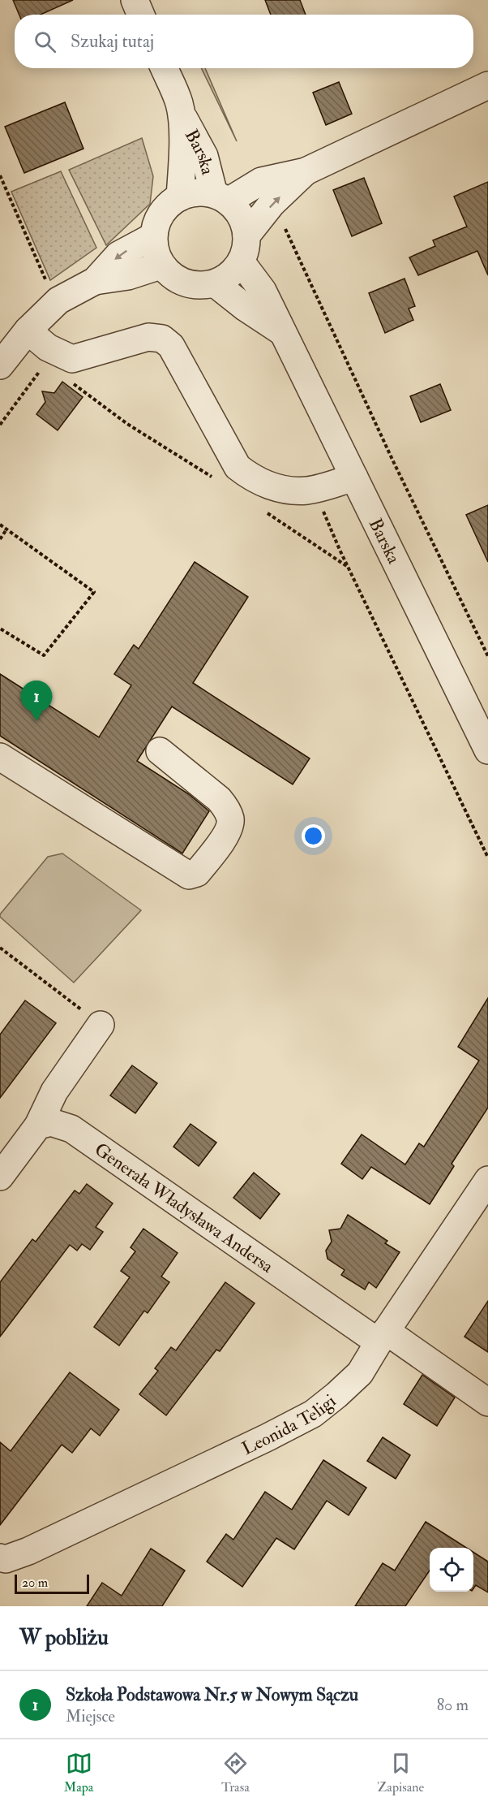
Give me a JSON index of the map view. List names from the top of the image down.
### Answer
{
  "streets": {
    "street": ["Barska", "Generała Władysława Andersa", "Leonida Teligi"]
  },
  "crossings": [
    ["Generała Władysława Andersa", "Leonida Teligi"]
  ],
  "scale_bar": "20 m",
  "page": {
    "search": "Szukaj tutaj",
    "pins": "1",
    "scale": "20 m",
    "heading": "W pobliżu",
    "list": [
      {
        "mark": "1",
        "name": "Szkoła Podstawowa Nr.5 w Nowym Sączu",
        "note": "Miejsce",
        "value": "80 m"
      }
    ],
    "nav": ["Mapa", "Trasa", "Zapisane"]
  }
}
